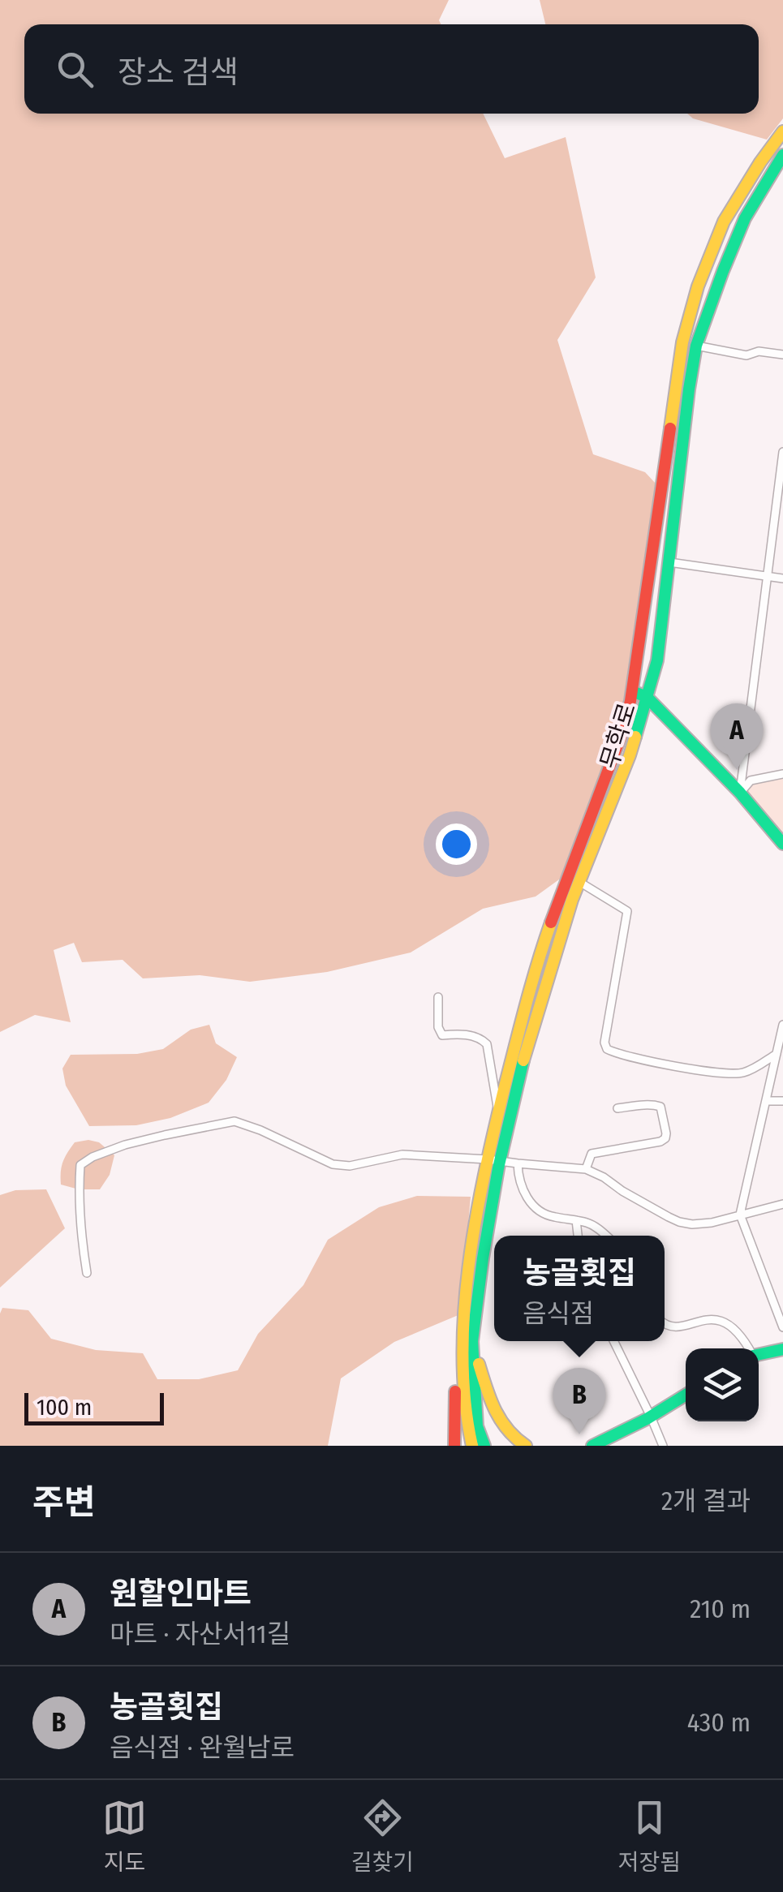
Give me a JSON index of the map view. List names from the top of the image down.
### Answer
{
  "streets": {
    "main road": ["무학로"]
  },
  "scale_bar": "100 m",
  "page": {
    "search": "장소 검색",
    "pins": ["A", "B"],
    "popup": ["농골횟집", "음식점"],
    "scale": "100 m",
    "heading": ["주변", "2개 결과"],
    "list": [
      {
        "mark": "A",
        "name": "원할인마트",
        "note": "마트 · 자산서11길",
        "value": "210 m"
      },
      {
        "mark": "B",
        "name": "농골횟집",
        "note": "음식점 · 완월남로",
        "value": "430 m"
      }
    ],
    "nav": ["지도", "길찾기", "저장됨"]
  }
}
